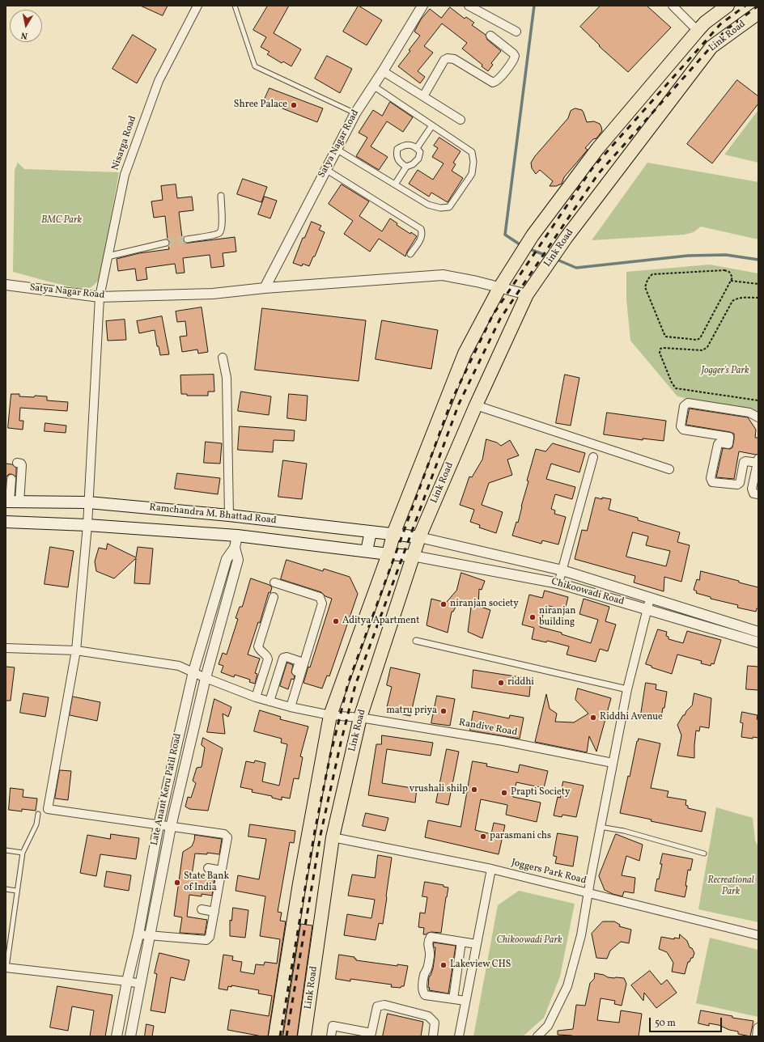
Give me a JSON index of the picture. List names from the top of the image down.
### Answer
{
  "streets": {
    "main road": ["Link Road", "Ramchandra M. Bhattad Road"],
    "street": [
      "Nisarga Road",
      "Satya Nagar Road",
      "Chikoowadi Road",
      "Randive Road",
      "Late Anant Keru Patil Road",
      "Joggers Park Road"
    ]
  },
  "crossings": [
    ["Link Road", "Satya Nagar Road"],
    ["Link Road", "Ramchandra M. Bhattad Road"],
    ["Link Road", "Chikoowadi Road"],
    ["Link Road", "Randive Road"],
    ["Link Road", "Joggers Park Road"],
    ["Nisarga Road", "Satya Nagar Road"],
    ["Nisarga Road", "Ramchandra M. Bhattad Road"],
    ["Nisarga Road", "Randive Road"],
    ["Nisarga Road", "Late Anant Keru Patil Road"],
    ["Ramchandra M. Bhattad Road", "Chikoowadi Road"],
    ["Ramchandra M. Bhattad Road", "Late Anant Keru Patil Road"],
    ["Randive Road", "Late Anant Keru Patil Road"]
  ],
  "parks": [
    "BMC Park",
    "Jogger's Park",
    "Recreational Park",
    "Chikoowadi Park"
  ],
  "places": [
    "Shree Palace",
    "niranjan society",
    "niranjan building",
    "Aditya Apartment",
    "riddhi",
    "matru priya",
    "Riddhi Avenue",
    "vrushali shilp",
    "Prapti Society",
    "parasmani chs",
    "State Bank of India",
    "Lakeview CHS"
  ],
  "scale_bar": "50 m",
  "north": "bottom"
}
